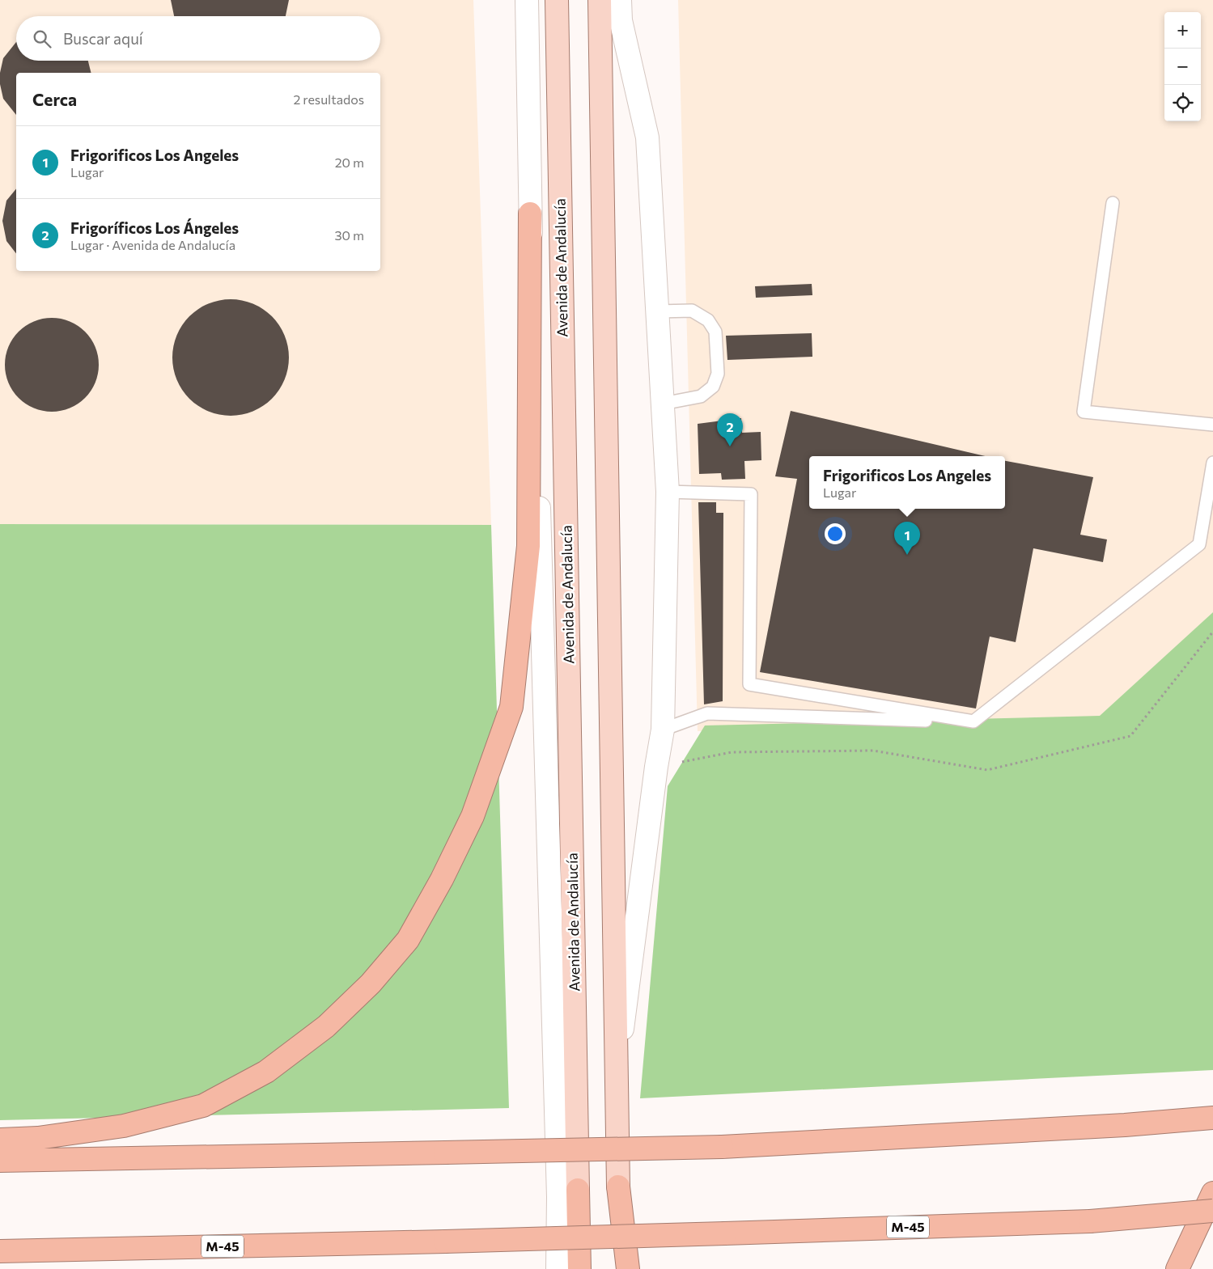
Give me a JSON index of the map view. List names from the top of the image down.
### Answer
{
  "streets": {
    "highway": ["M-45"],
    "main road": ["Avenida de Andalucía"]
  },
  "page": {
    "map_buttons": ["+", "−"],
    "search": "Buscar aquí",
    "heading": ["Cerca", "2 resultados"],
    "list": [
      {
        "mark": "1",
        "name": "Frigorificos Los Angeles",
        "note": "Lugar",
        "value": "20 m"
      },
      {
        "mark": "2",
        "name": "Frigoríficos Los Ángeles",
        "note": "Lugar · Avenida de Andalucía",
        "value": "30 m"
      }
    ],
    "pins": ["2", "1"],
    "popup": ["Frigorificos Los Angeles", "Lugar"]
  }
}
